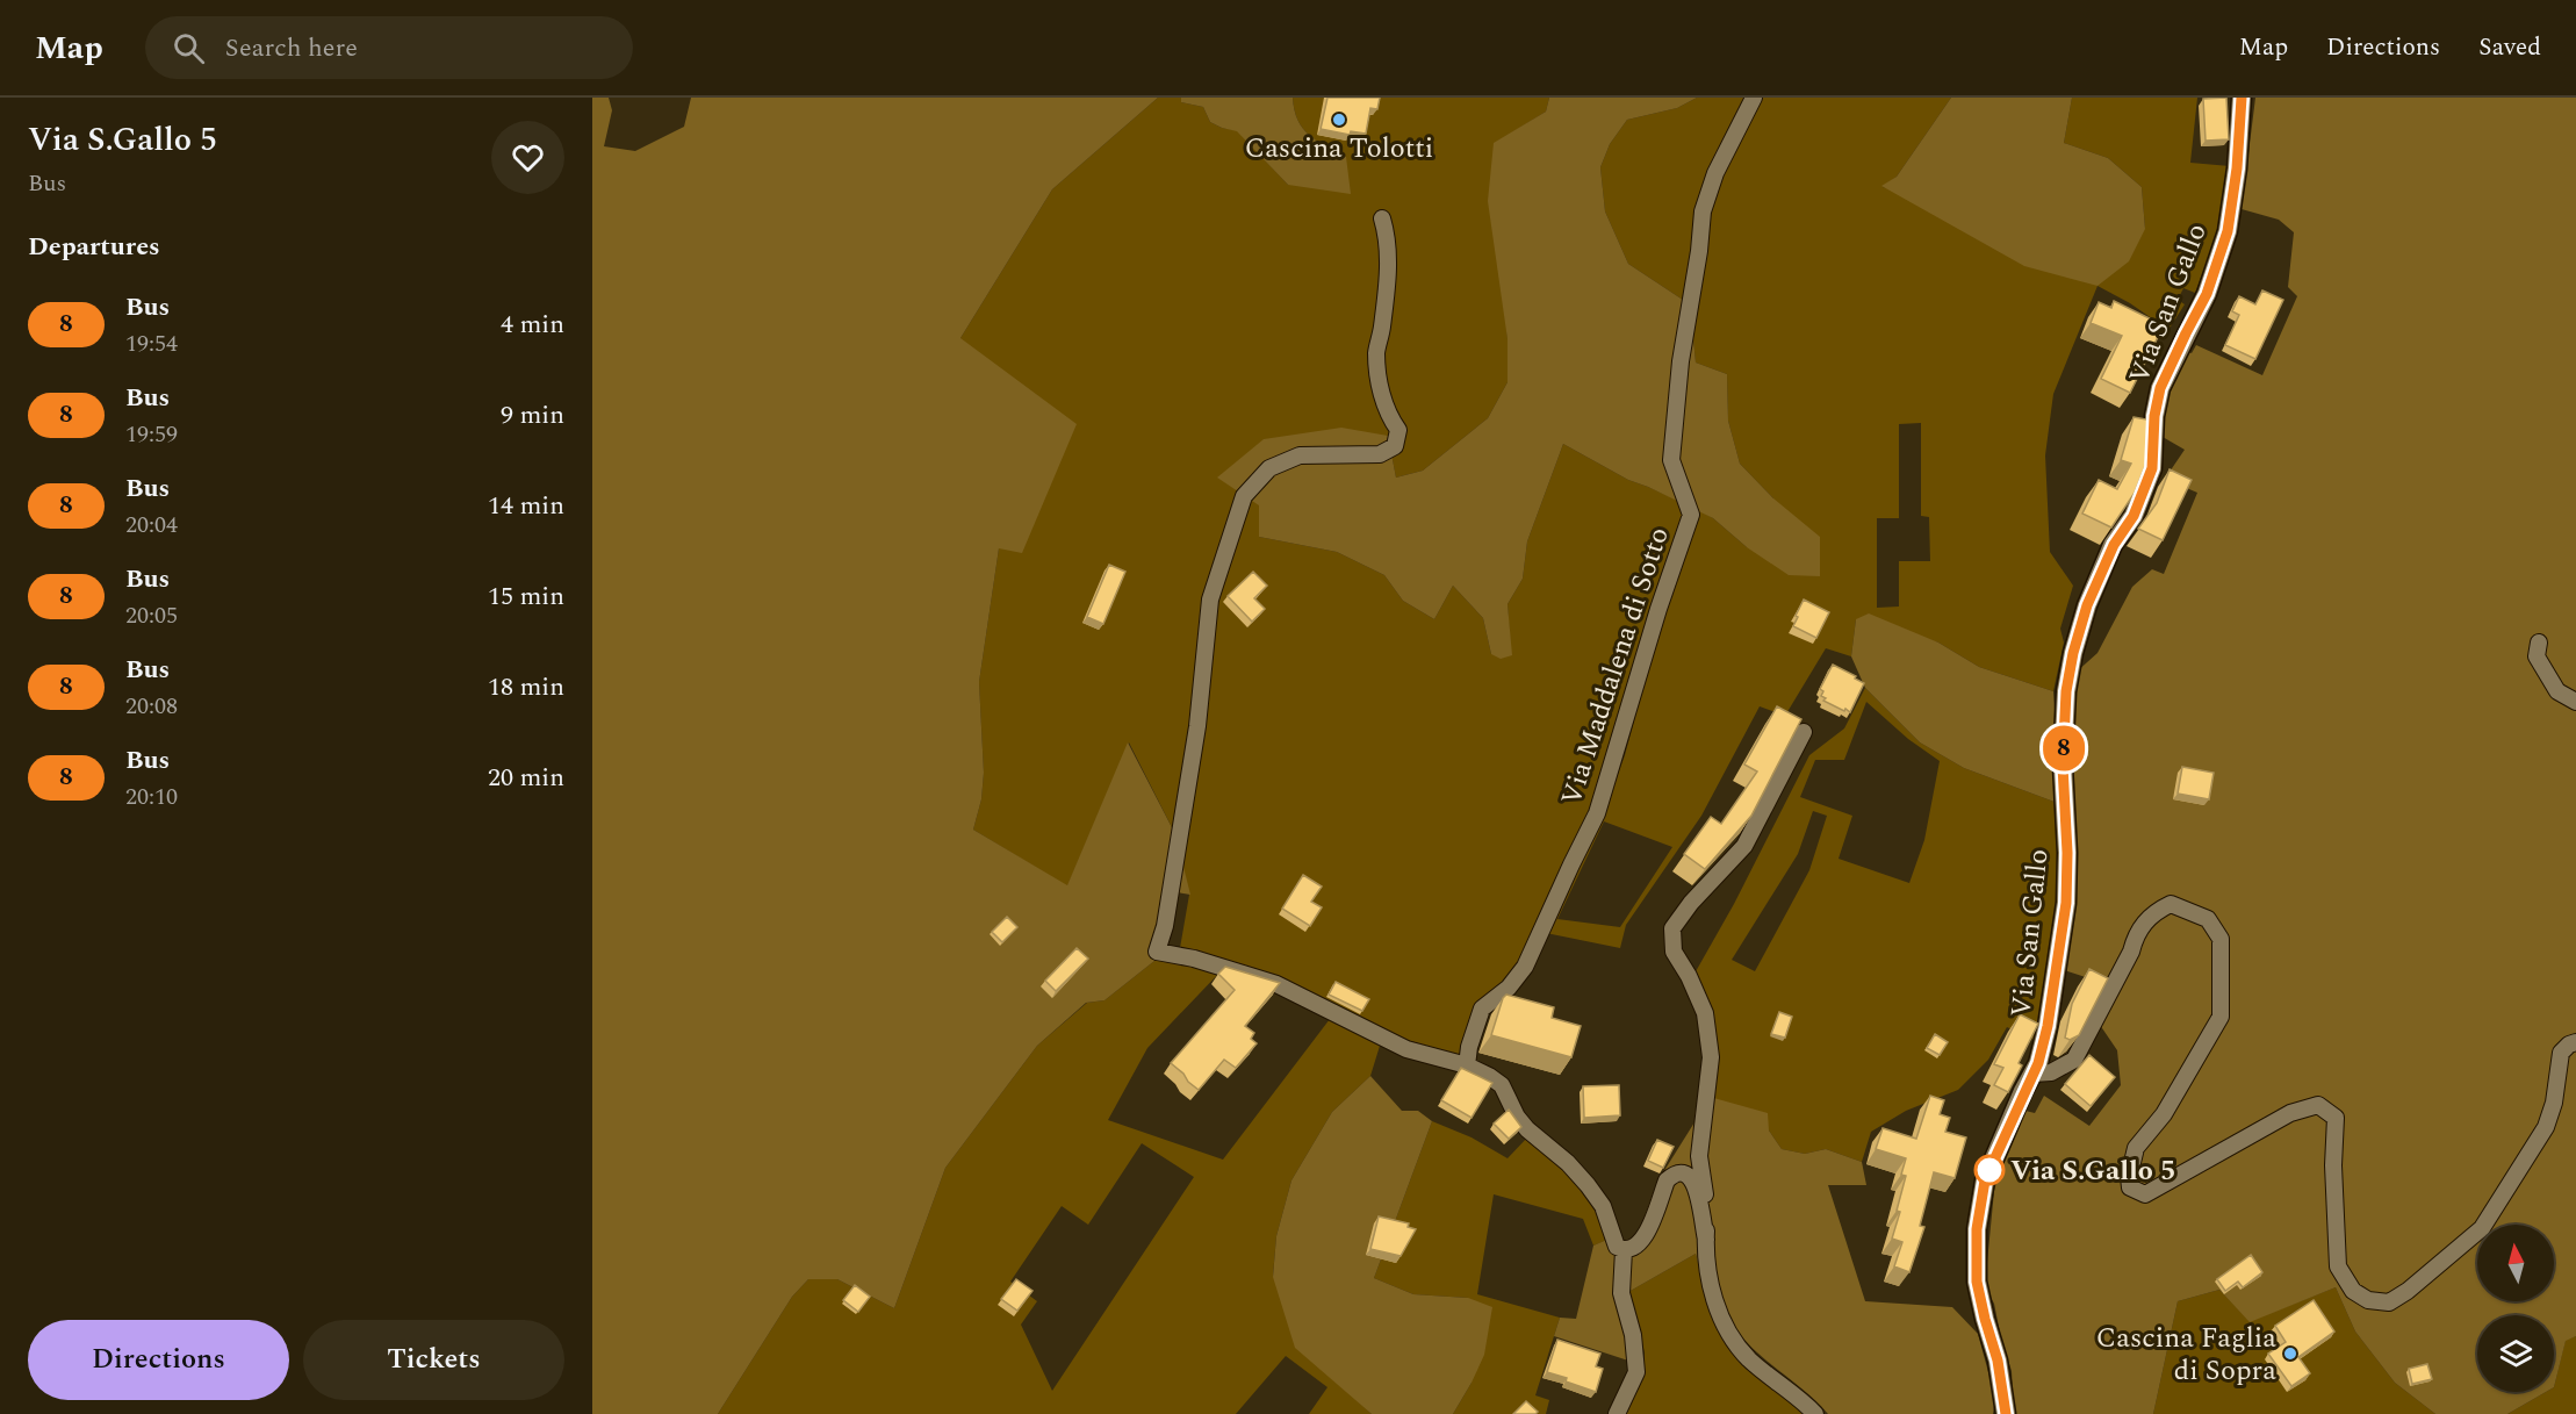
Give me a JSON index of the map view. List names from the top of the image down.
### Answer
{
  "streets": {
    "street": ["Via San Gallo", "Via Maddalena di Sotto"]
  },
  "places": ["Cascina Tolotti", "Via S.Gallo 5", "Cascina Faglia di Sopra"],
  "lines": ["bus line 8"],
  "north": "top",
  "page": {
    "header": "Map",
    "search": "Search here",
    "nav": ["Map", "Directions", "Saved"],
    "heading": [
      ["Via S.Gallo 5", "Bus"],
      "Departures"
    ],
    "on_map": "8",
    "list": [
      {
        "mark": "8",
        "name": "Bus",
        "note": "19:54",
        "value": "4 min"
      },
      {
        "mark": "8",
        "name": "Bus",
        "note": "19:59",
        "value": "9 min"
      },
      {
        "mark": "8",
        "name": "Bus",
        "note": "20:04",
        "value": "14 min"
      },
      {
        "mark": "8",
        "name": "Bus",
        "note": "20:05",
        "value": "15 min"
      },
      {
        "mark": "8",
        "name": "Bus",
        "note": "20:08",
        "value": "18 min"
      },
      {
        "mark": "8",
        "name": "Bus",
        "note": "20:10",
        "value": "20 min"
      }
    ],
    "buttons": ["Directions", "Tickets"]
  }
}
